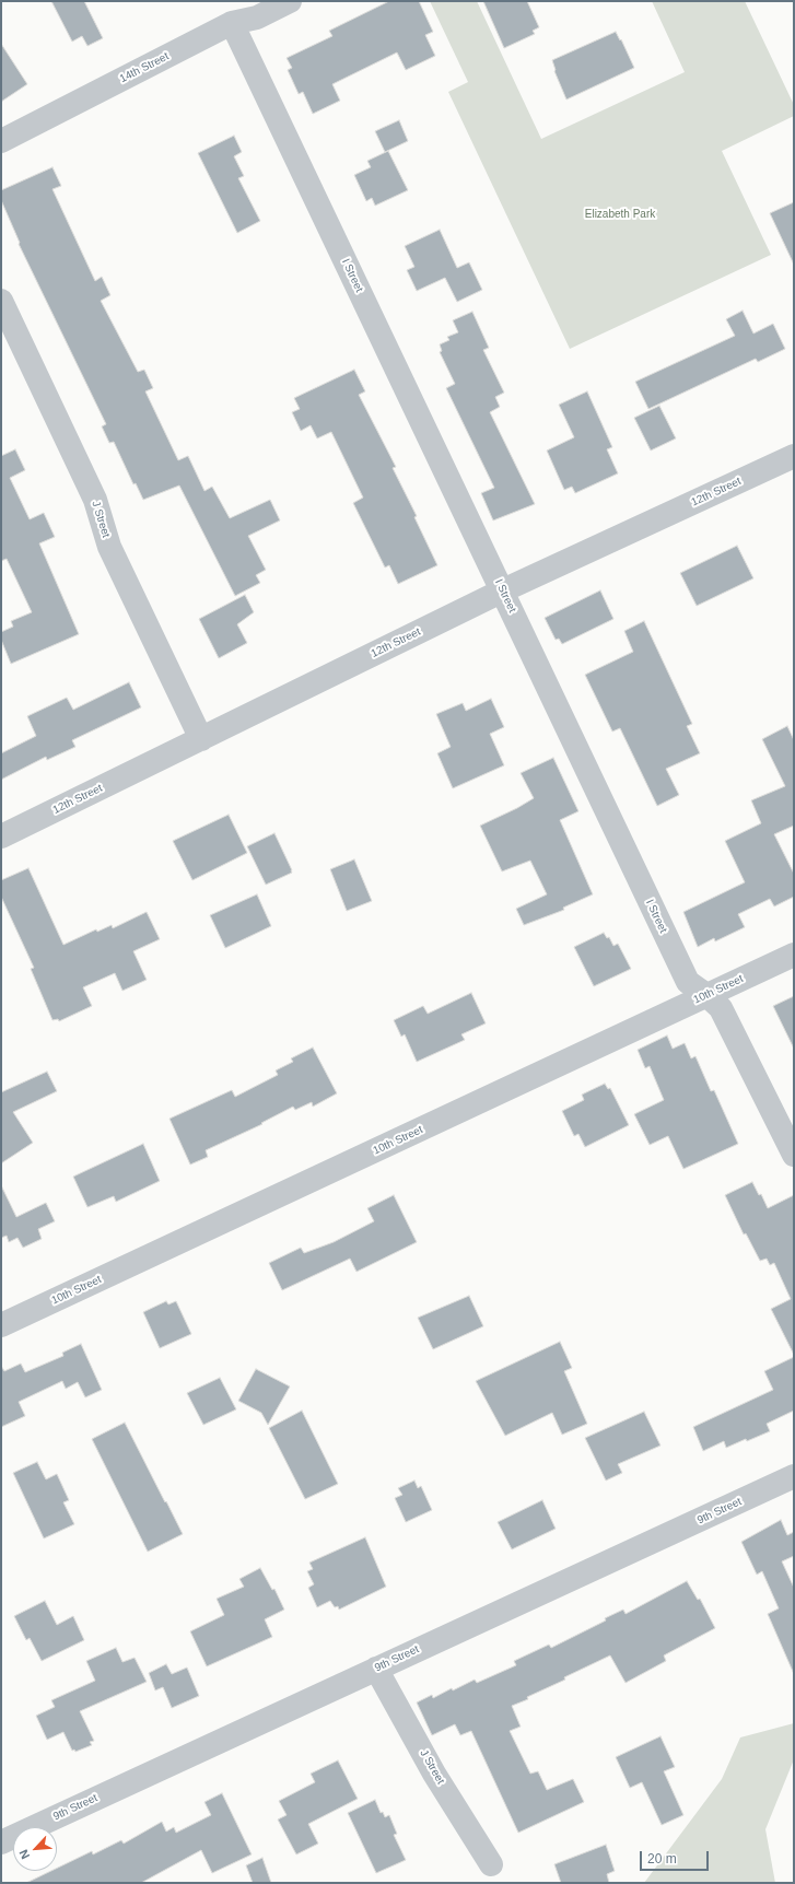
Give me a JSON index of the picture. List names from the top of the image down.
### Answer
{
  "streets": {
    "street": [
      "14th Street",
      "I Street",
      "12th Street",
      "J Street",
      "10th Street",
      "9th Street"
    ]
  },
  "crossings": [
    ["14th Street", "I Street"],
    ["I Street", "12th Street"],
    ["I Street", "10th Street"],
    ["12th Street", "J Street"],
    ["J Street", "9th Street"]
  ],
  "parks": ["Elizabeth Park"],
  "scale_bar": "20 m",
  "north": "bottom left"
}
